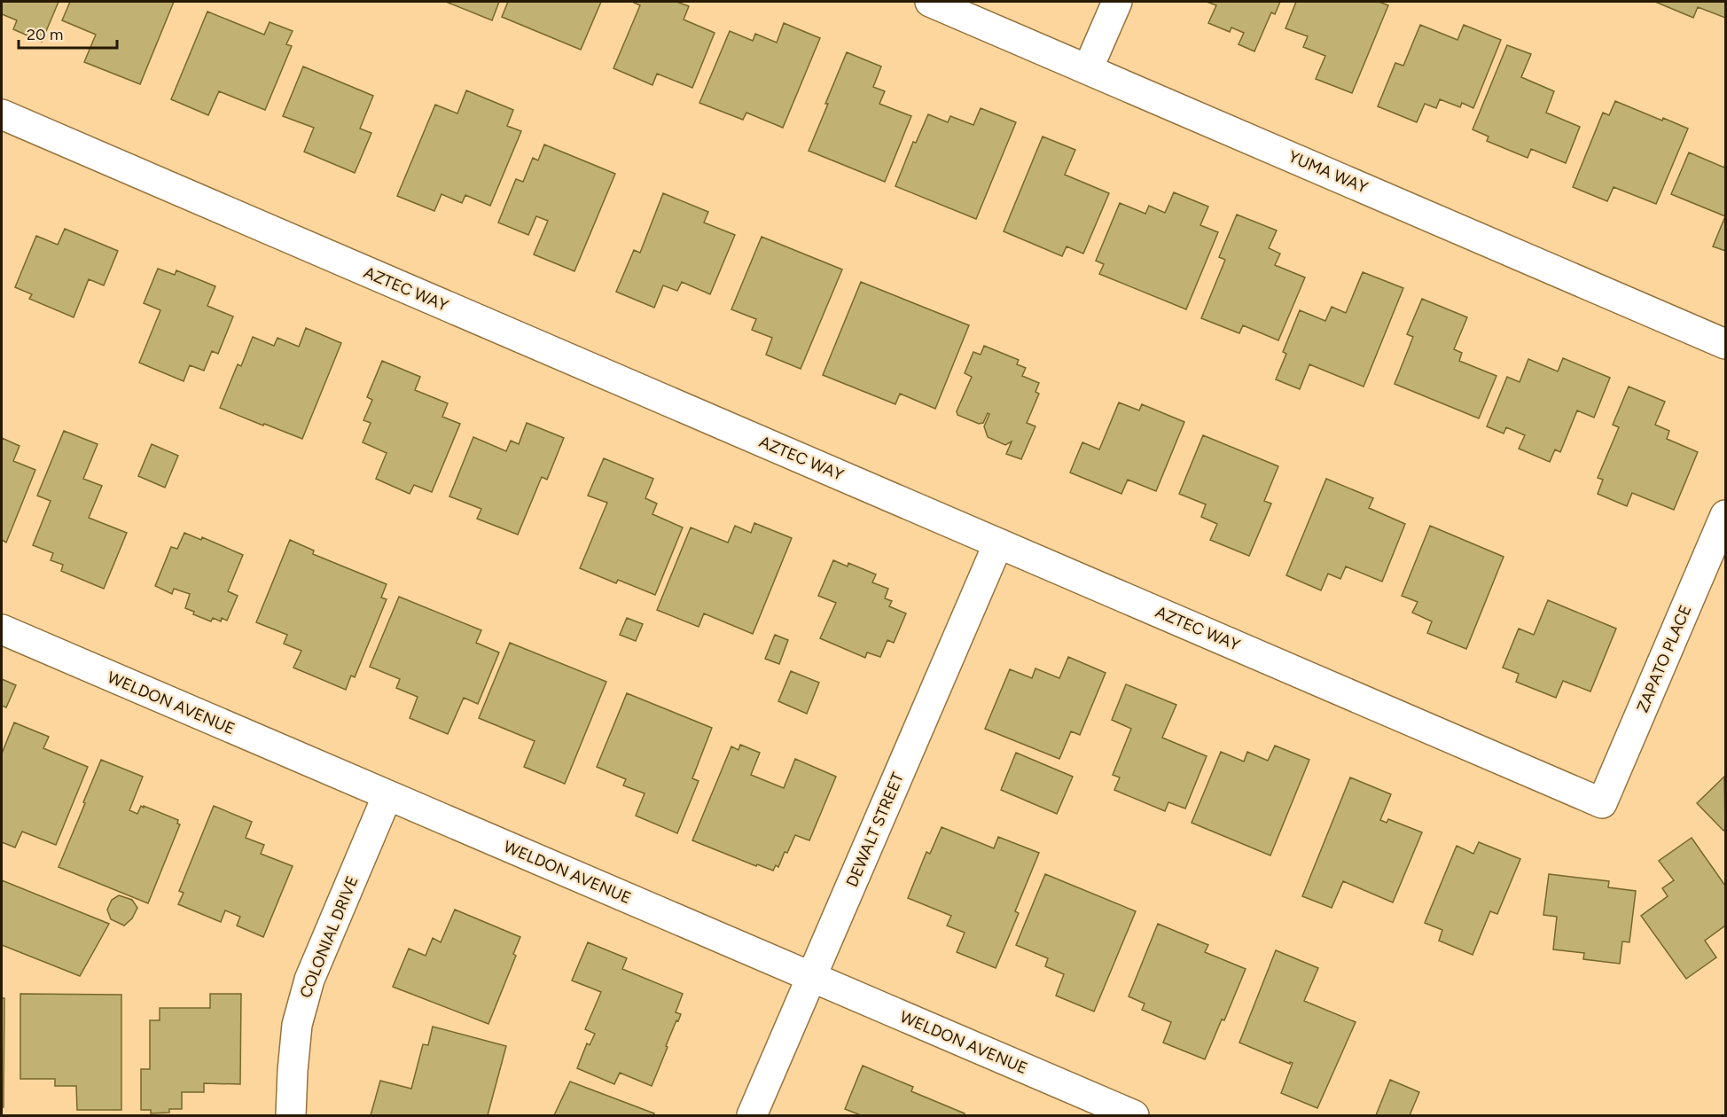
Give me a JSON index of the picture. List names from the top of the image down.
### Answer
{
  "streets": {
    "street": [
      "YUMA WAY",
      "AZTEC WAY",
      "ZAPATO PLACE",
      "WELDON AVENUE",
      "DEWALT STREET",
      "COLONIAL DRIVE"
    ]
  },
  "crossings": [
    ["AZTEC WAY", "ZAPATO PLACE"],
    ["AZTEC WAY", "DEWALT STREET"],
    ["WELDON AVENUE", "DEWALT STREET"],
    ["WELDON AVENUE", "COLONIAL DRIVE"]
  ],
  "scale_bar": "20 m"
}
